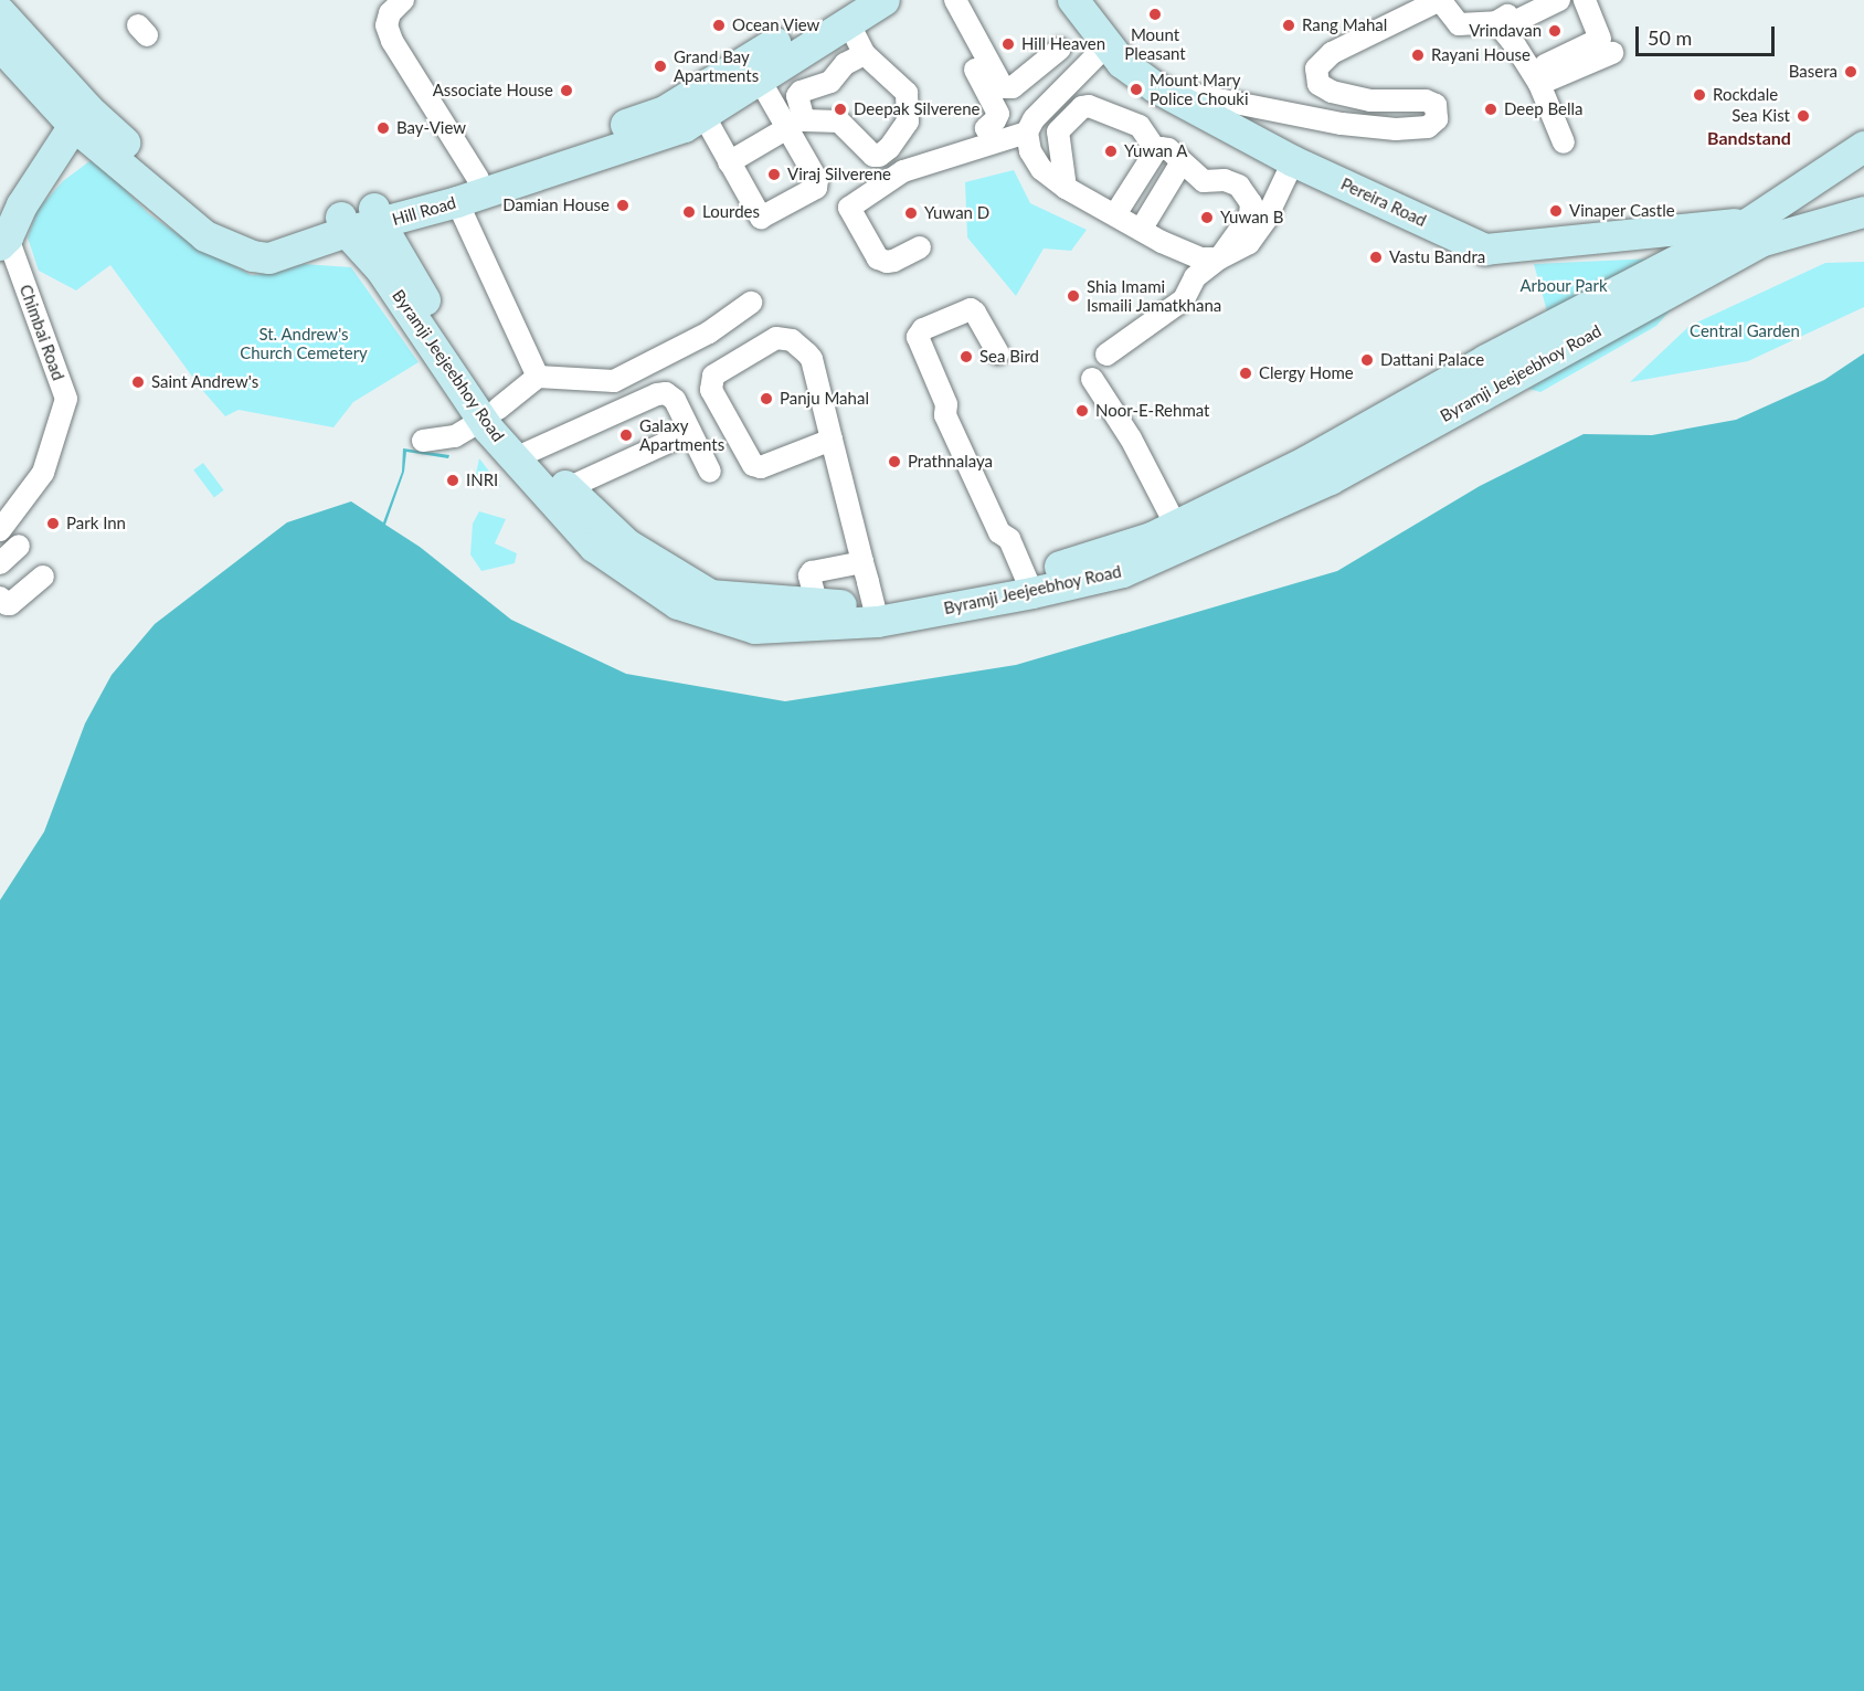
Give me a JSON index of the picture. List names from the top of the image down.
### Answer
{
  "streets": {
    "street": [
      "Pereira Road",
      "Hill Road",
      "Chimbai Road",
      "Byramji Jeejeebhoy Road"
    ]
  },
  "crossings": [
    ["Pereira Road", "Byramji Jeejeebhoy Road"],
    ["Hill Road", "Byramji Jeejeebhoy Road"]
  ],
  "districts": ["Bandstand"],
  "parks": ["Arbour Park", "Central Garden", "St. Andrew's Church Cemetery"],
  "places": [
    "Mount Pleasant",
    "Ocean View",
    "Rang Mahal",
    "Vrindavan",
    "Hill Heaven",
    "Rayani House",
    "Grand Bay Apartments",
    "Basera",
    "Mount Mary Police Chouki",
    "Associate House",
    "Rockdale",
    "Deepak Silverene",
    "Deep Bella",
    "Sea Kist",
    "Bay-View",
    "Yuwan A",
    "Viraj Silverene",
    "Damian House",
    "Vinaper Castle",
    "Lourdes",
    "Yuwan D",
    "Yuwan B",
    "Vastu Bandra",
    "Shia Imami Ismaili Jamatkhana",
    "Sea Bird",
    "Dattani Palace",
    "Clergy Home",
    "Saint Andrew's",
    "Panju Mahal",
    "Noor-E-Rehmat",
    "Galaxy Apartments",
    "Prathnalaya",
    "INRI",
    "Park Inn"
  ],
  "scale_bar": "50 m"
}
